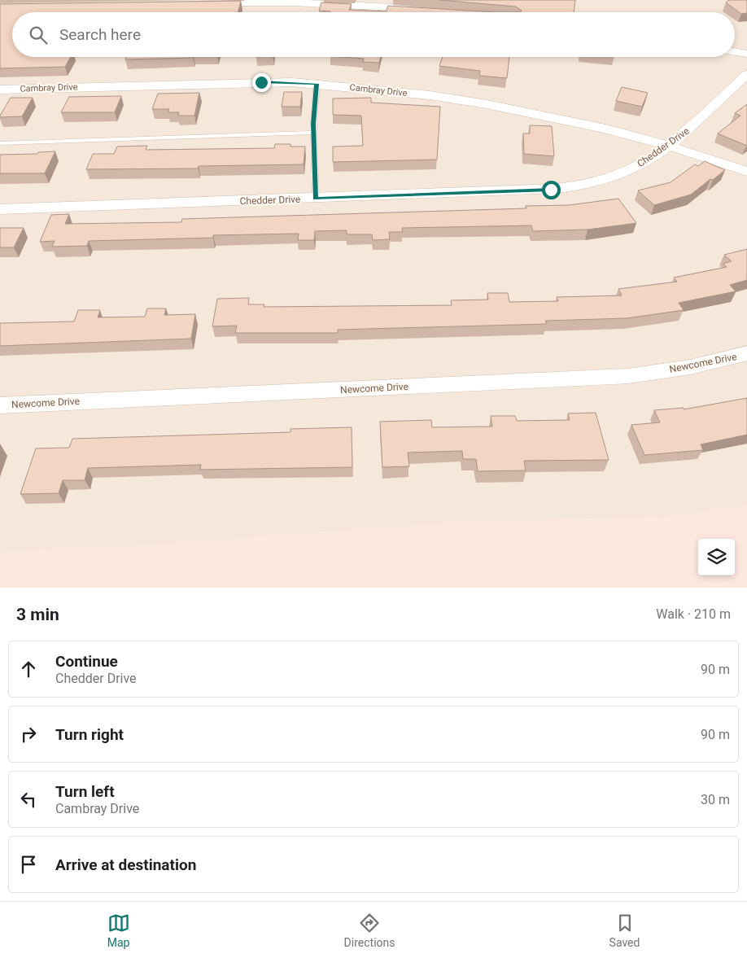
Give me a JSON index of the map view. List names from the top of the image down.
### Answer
{
  "streets": {
    "street": ["Cambray Drive", "Chedder Drive", "Newcome Drive"]
  },
  "crossings": [
    ["Cambray Drive", "Chedder Drive"]
  ],
  "page": {
    "search": "Search here",
    "heading": ["3 min", "Walk · 210 m"],
    "list": [
      ["Continue", "Chedder Drive", "90 m"],
      ["Turn right", "90 m"],
      ["Turn left", "Cambray Drive", "30 m"],
      "Arrive at destination"
    ],
    "nav": ["Map", "Directions", "Saved"]
  }
}
